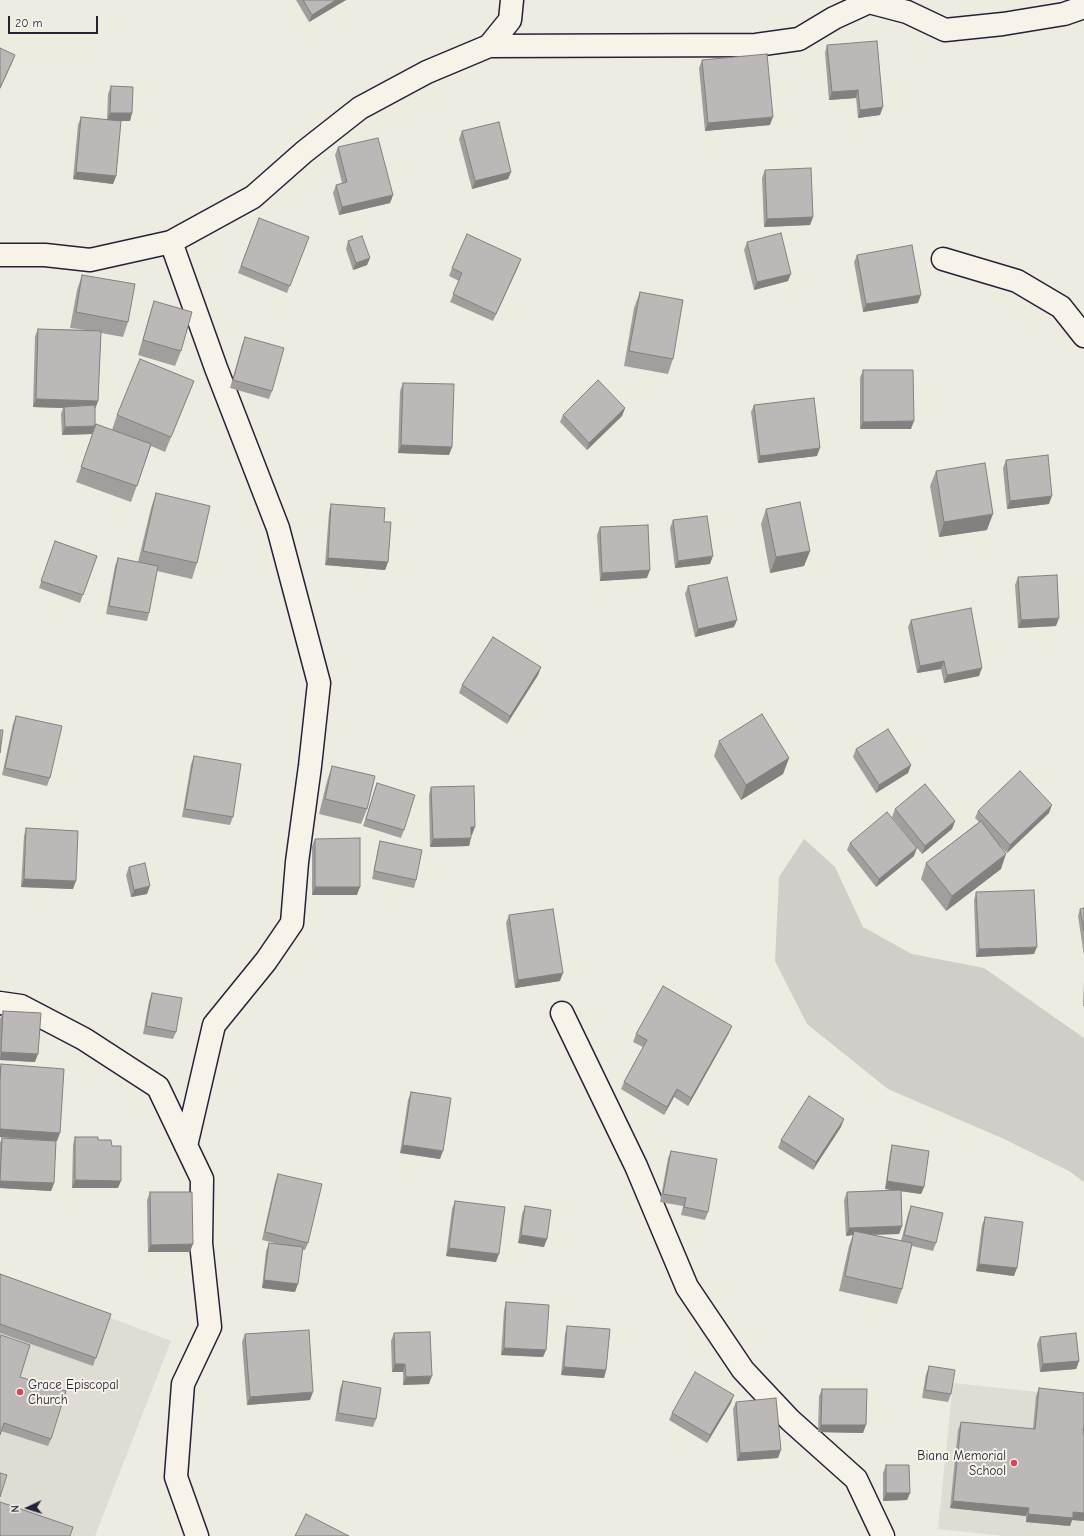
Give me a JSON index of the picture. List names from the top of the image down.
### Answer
{
  "places": ["Grace Episcopal Church", "Biana Memorial School"],
  "scale_bar": "20 m",
  "north": "left"
}
